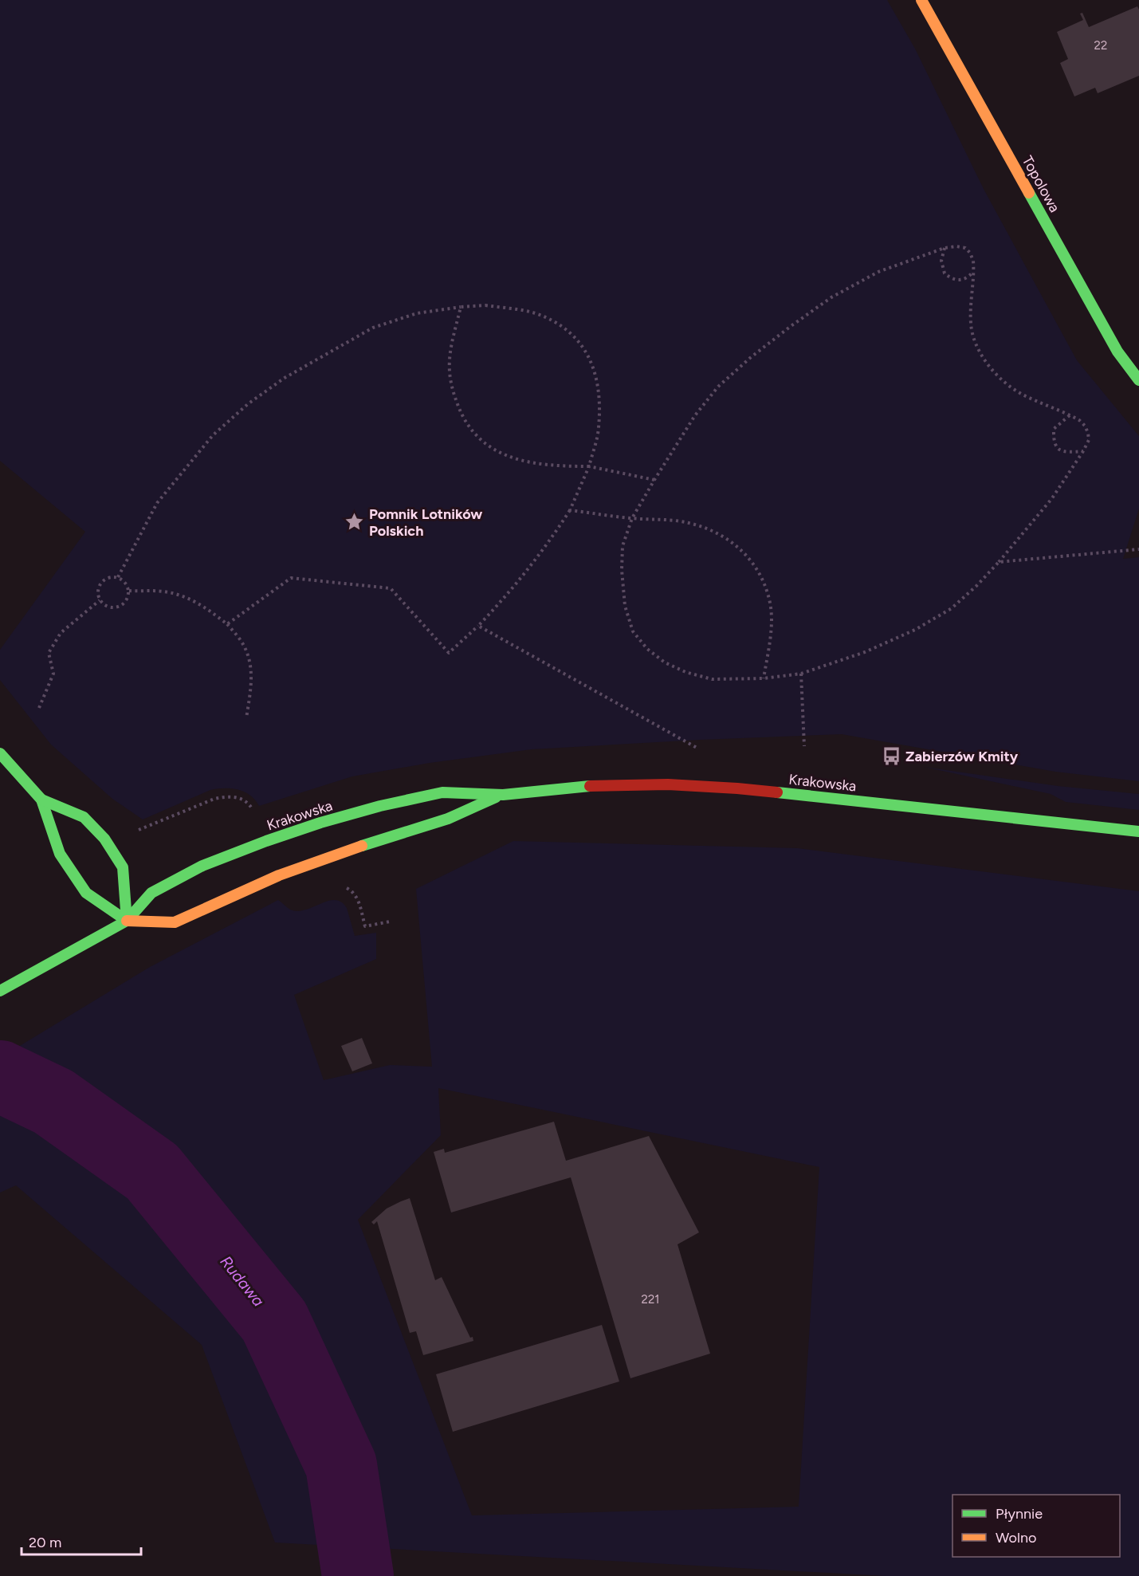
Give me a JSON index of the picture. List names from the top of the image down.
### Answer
{
  "streets": {
    "main road": ["Topolowa", "Krakowska"]
  },
  "water": ["Rudawa"],
  "places": {
    "place": ["Pomnik Lotników Polskich"],
    "bus stop": ["Zabierzów Kmity"]
  },
  "house_numbers": ["22", "221"],
  "legend": ["Płynnie", "Wolno"],
  "scale_bar": "20 m"
}
